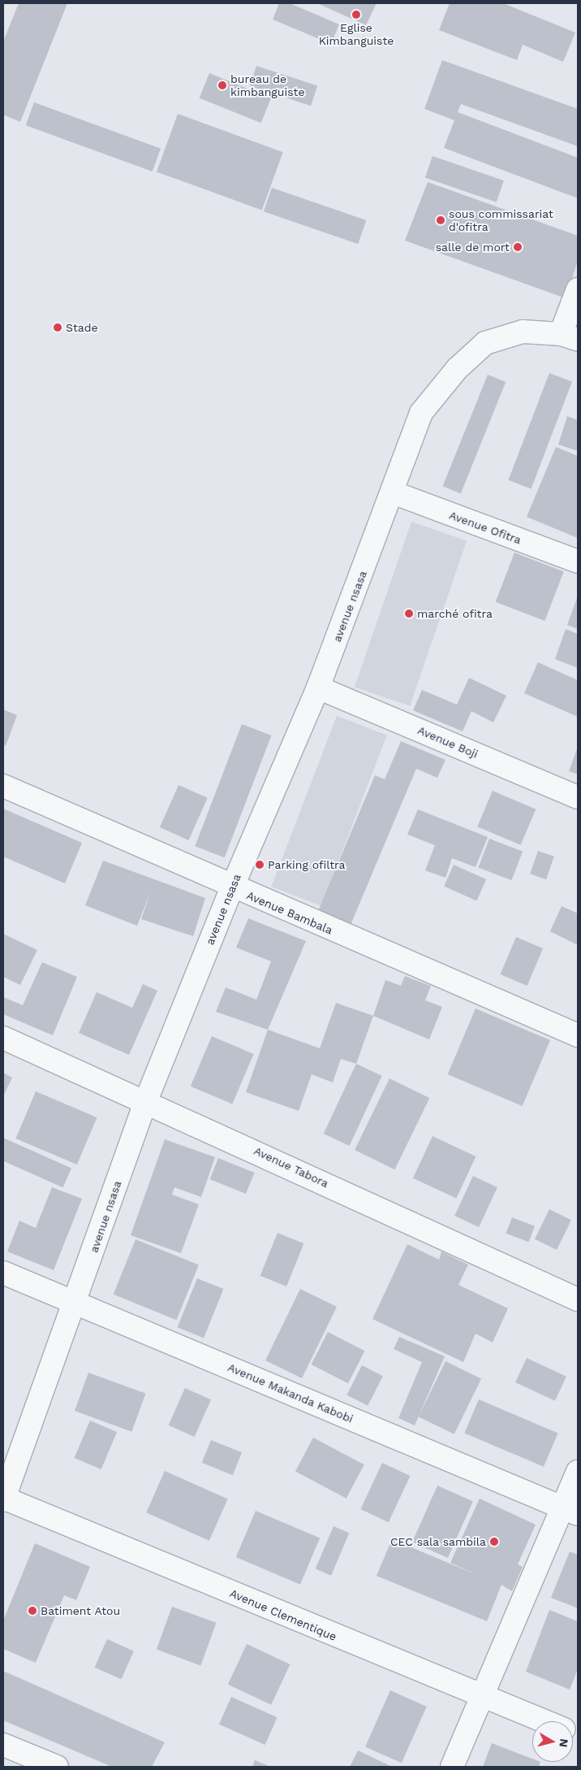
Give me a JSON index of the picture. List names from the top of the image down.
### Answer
{
  "streets": {
    "street": [
      "Avenue Ofitra",
      "avenue nsasa",
      "Avenue Boji",
      "Avenue Bambala",
      "Avenue Tabora",
      "Avenue Makanda Kabobi",
      "Avenue Clementique"
    ]
  },
  "crossings": [
    ["Avenue Ofitra", "avenue nsasa"],
    ["avenue nsasa", "Avenue Boji"],
    ["avenue nsasa", "Avenue Bambala"],
    ["avenue nsasa", "Avenue Tabora"],
    ["avenue nsasa", "Avenue Makanda Kabobi"],
    ["avenue nsasa", "Avenue Clementique"]
  ],
  "places": [
    "Eglise Kimbanguiste",
    "bureau de kimbanguiste",
    "sous commissariat d'ofitra",
    "salle de mort",
    "Stade",
    "marché ofitra",
    "Parking ofiltra",
    "CEC sala sambila",
    "Batiment Atou"
  ],
  "north": "right"
}
